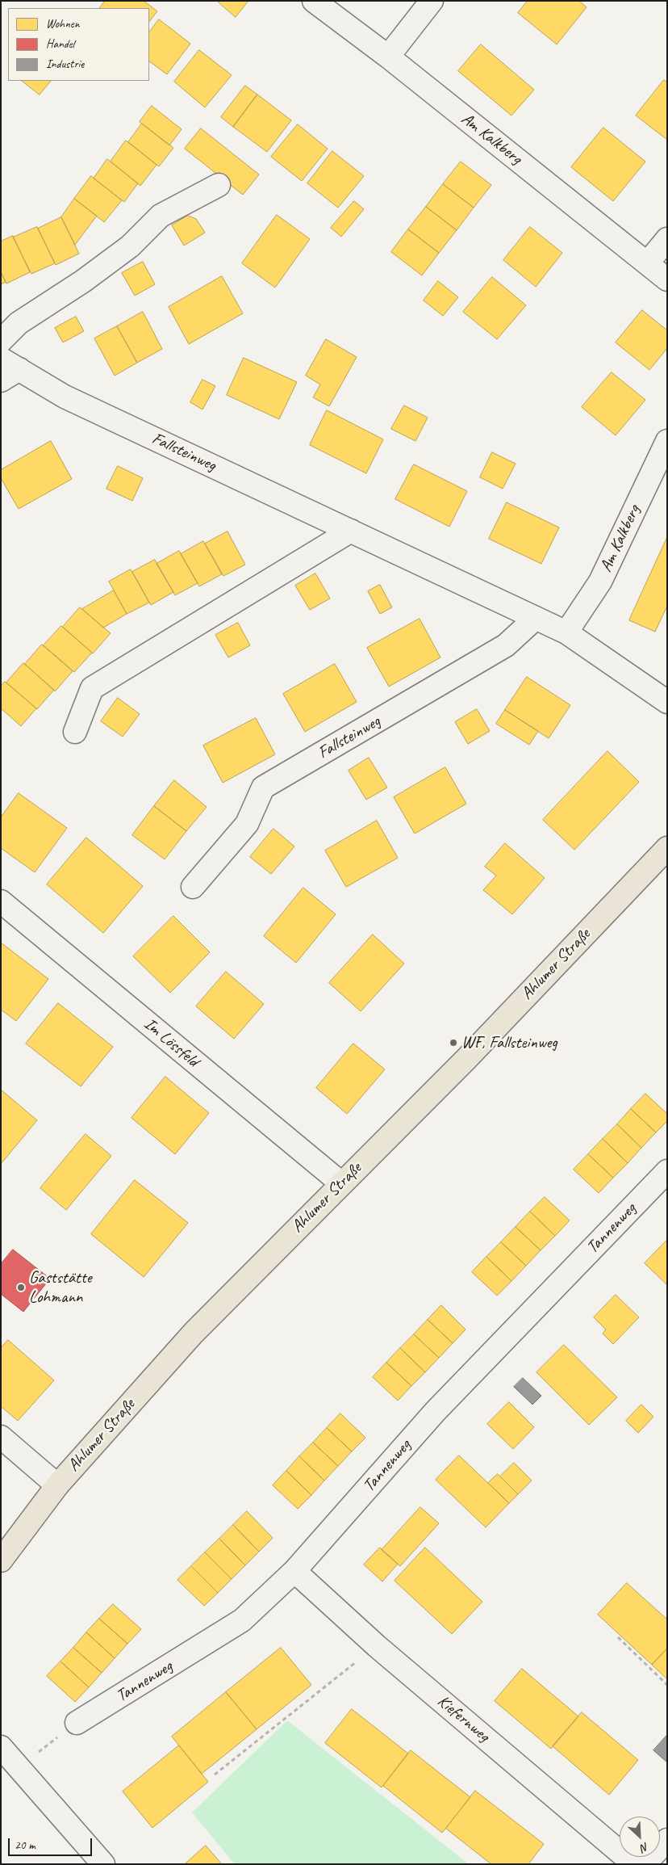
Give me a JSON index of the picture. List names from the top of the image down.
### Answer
{
  "streets": {
    "main road": ["Ahlumer Straße"],
    "street": [
      "Am Kalkberg",
      "Fallsteinweg",
      "Im Lössfeld",
      "Tannenweg",
      "Kiefernweg"
    ]
  },
  "crossings": [
    ["Am Kalkberg", "Fallsteinweg"],
    ["Ahlumer Straße", "Im Lössfeld"],
    ["Tannenweg", "Kiefernweg"]
  ],
  "places": ["WF, Fallsteinweg", "Gaststätte Lohmann"],
  "legend": ["Wohnen", "Handel", "Industrie"],
  "scale_bar": "20 m",
  "north": "bottom right"
}
